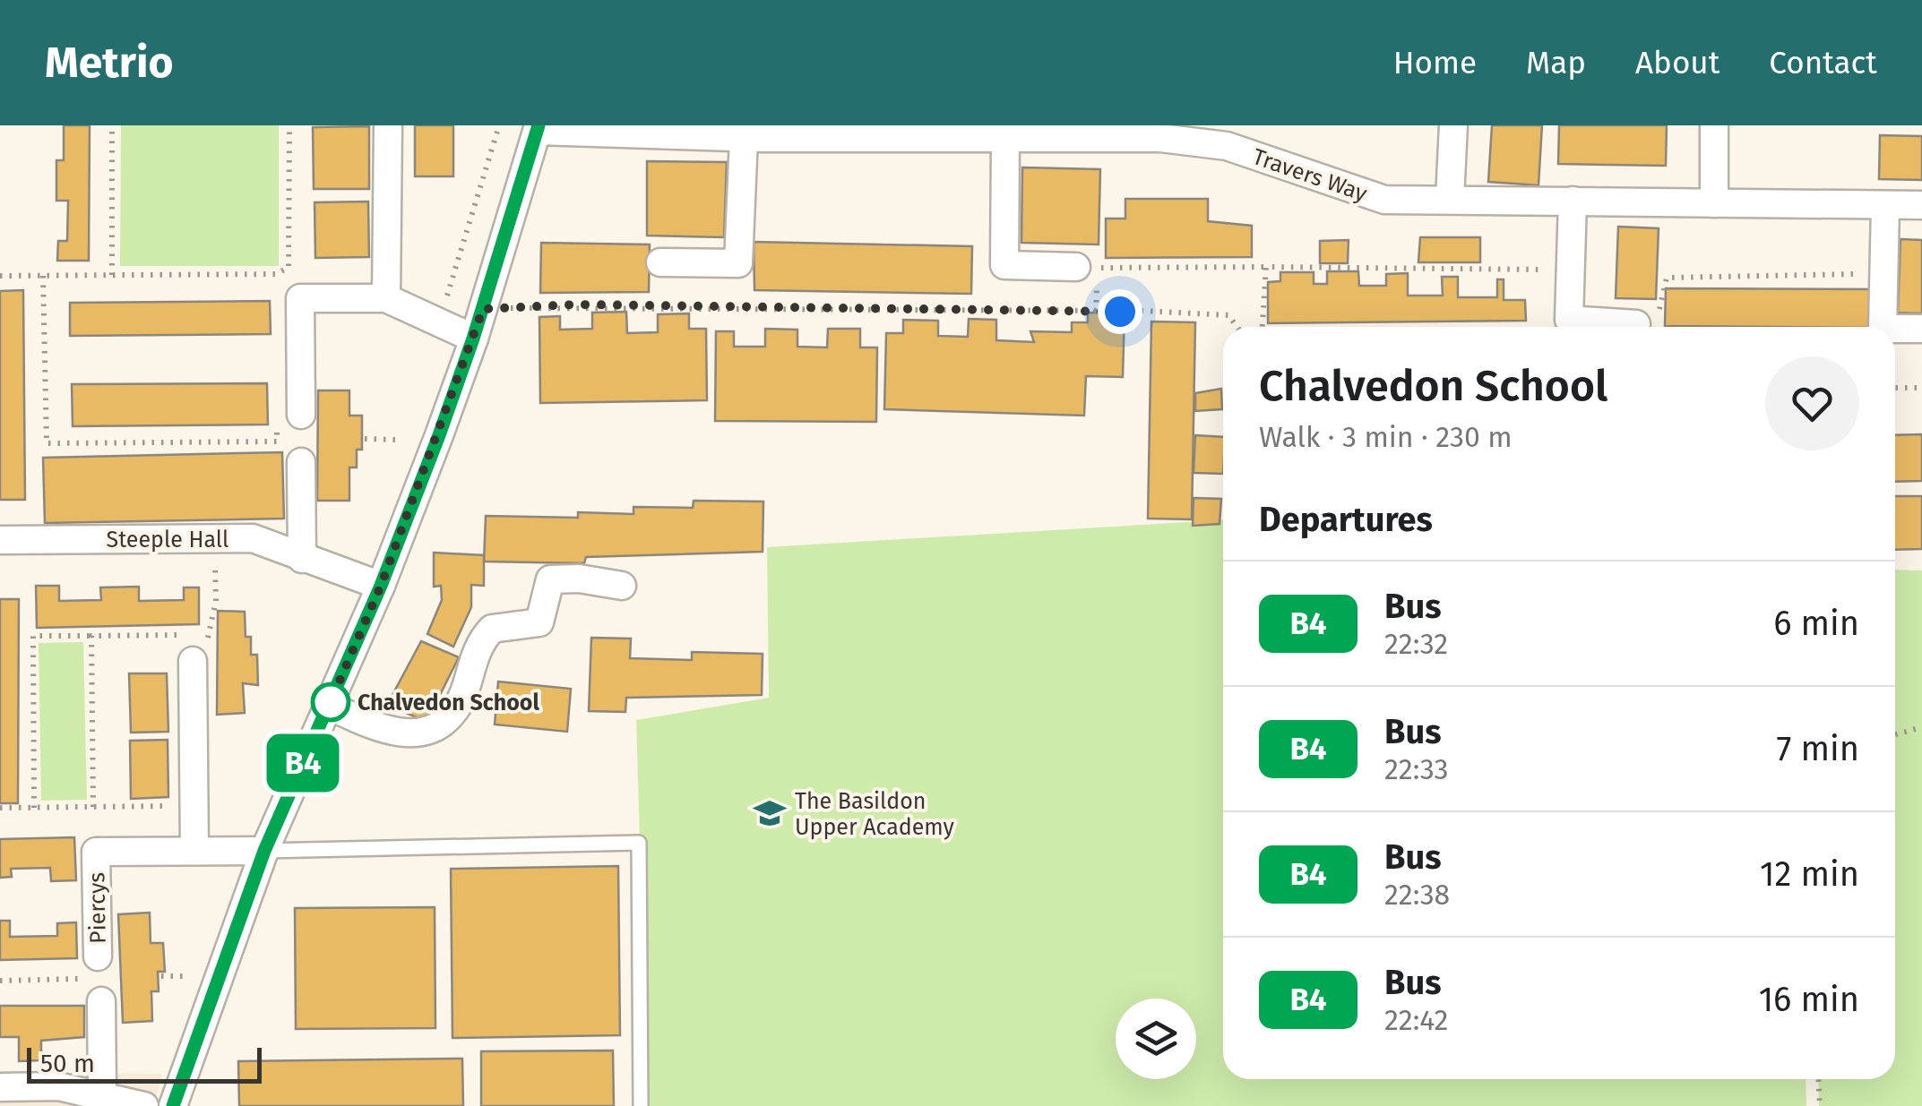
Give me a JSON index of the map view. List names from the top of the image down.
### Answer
{
  "streets": {
    "street": ["Travers Way", "Steeple Hall", "Piercys"]
  },
  "places": {
    "other": ["Chalvedon School"],
    "school or university": ["The Basildon Upper Academy"]
  },
  "lines": ["bus line B4"],
  "scale_bar": "50 m",
  "page": {
    "header": "Metrio",
    "nav": [
      "Home",
      "Map",
      "About",
      "Contact"
    ],
    "on_map": "B4",
    "heading": [
      ["Chalvedon School", "Walk · 3 min · 230 m"],
      "Departures"
    ],
    "list": [
      {
        "mark": "B4",
        "name": "Bus",
        "note": "22:32",
        "value": "6 min"
      },
      {
        "mark": "B4",
        "name": "Bus",
        "note": "22:33",
        "value": "7 min"
      },
      {
        "mark": "B4",
        "name": "Bus",
        "note": "22:38",
        "value": "12 min"
      },
      {
        "mark": "B4",
        "name": "Bus",
        "note": "22:42",
        "value": "16 min"
      }
    ],
    "scale": "50 m"
  }
}
